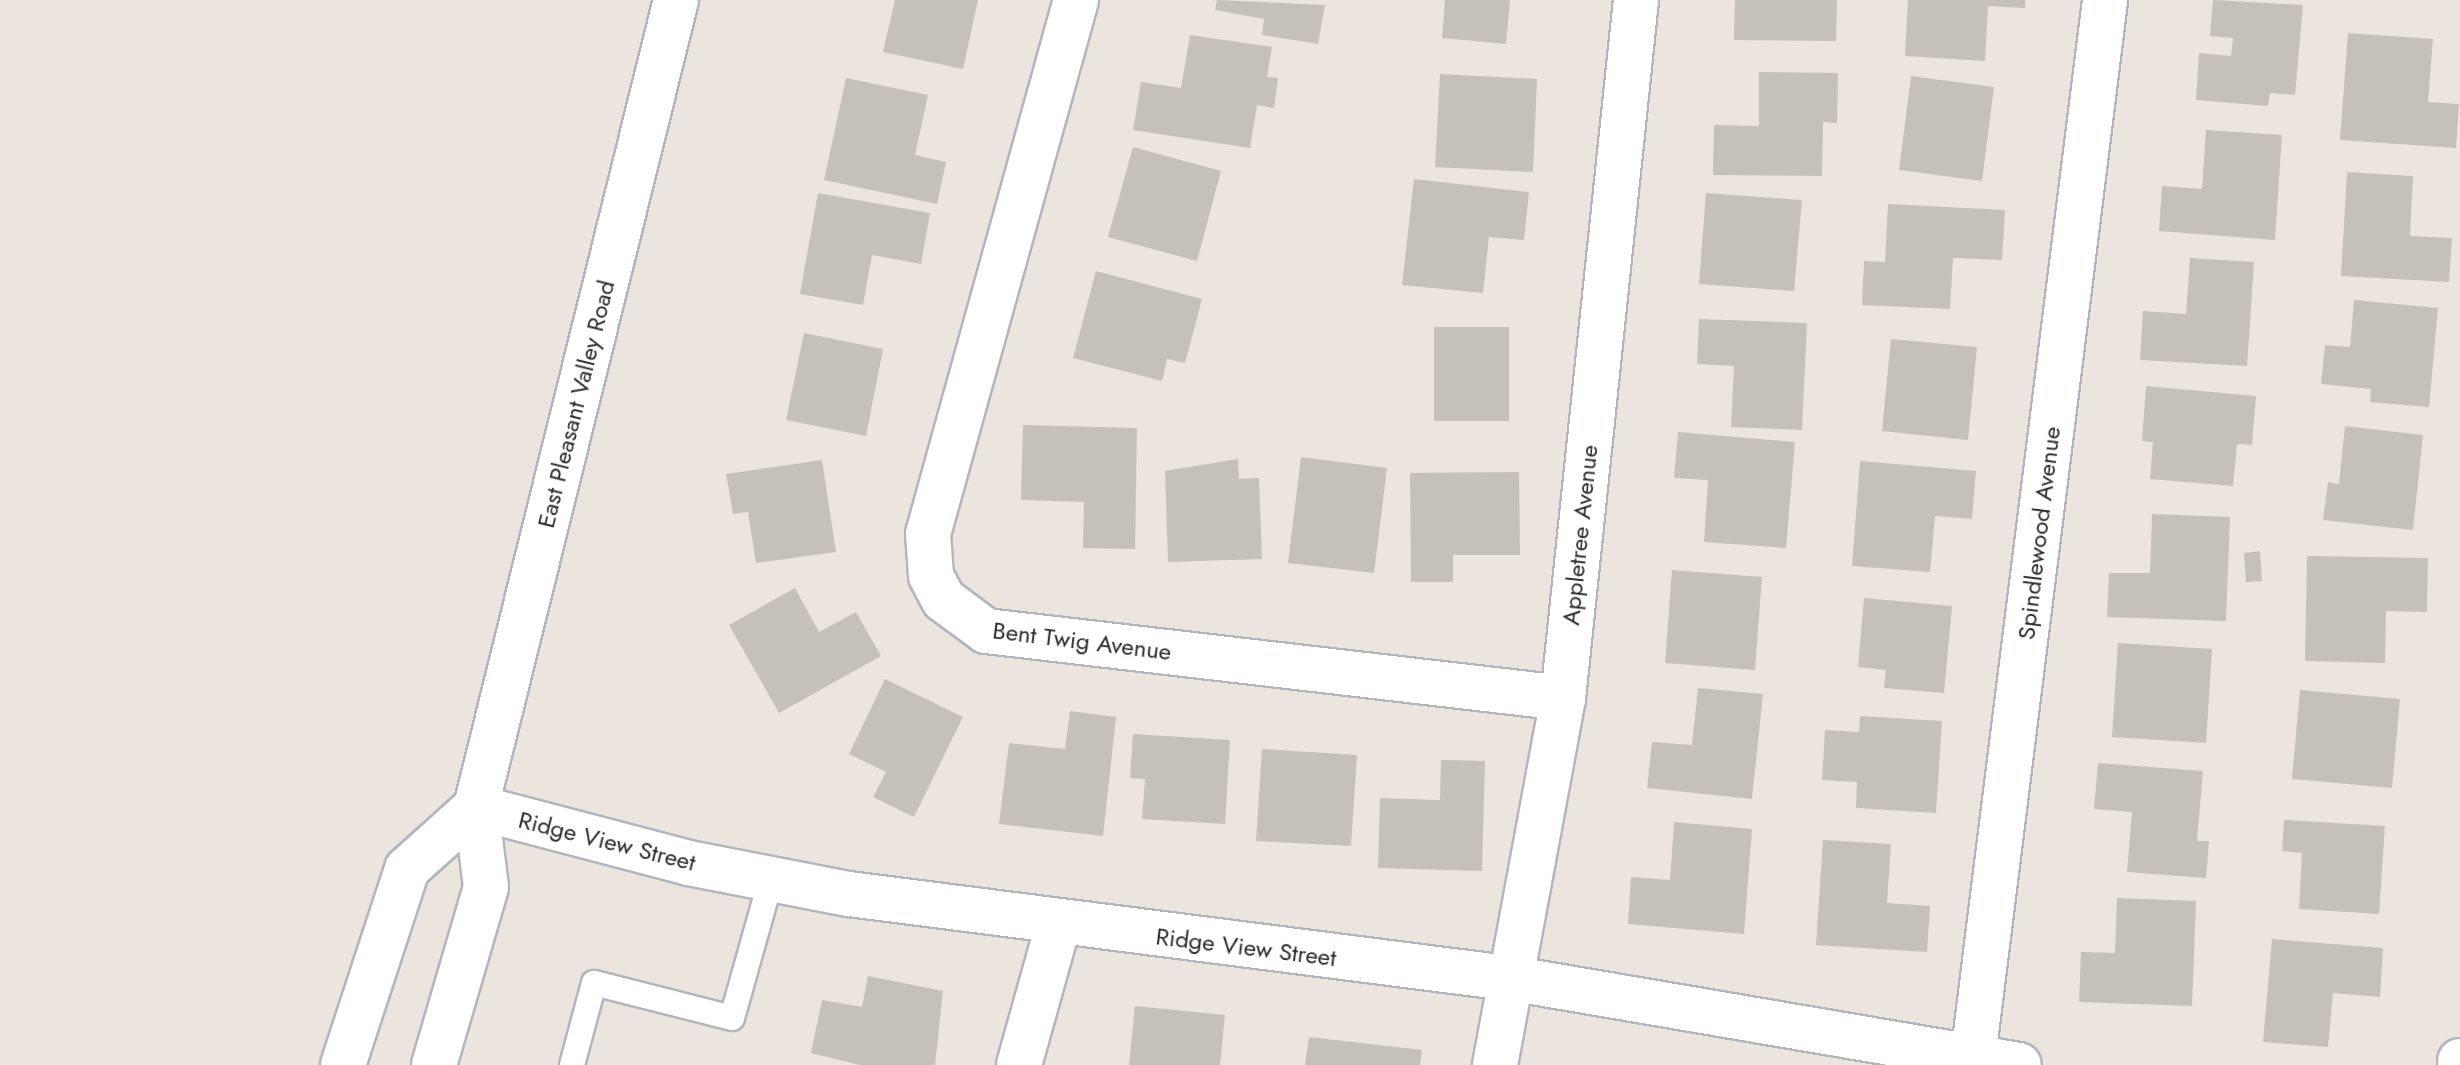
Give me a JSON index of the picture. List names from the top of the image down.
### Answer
{
  "streets": {
    "street": [
      "East Pleasant Valley Road",
      "Spindlewood Avenue",
      "Appletree Avenue",
      "Bent Twig Avenue",
      "Ridge View Street"
    ]
  },
  "crossings": [
    ["East Pleasant Valley Road", "Ridge View Street"],
    ["Spindlewood Avenue", "Ridge View Street"],
    ["Appletree Avenue", "Bent Twig Avenue"],
    ["Appletree Avenue", "Ridge View Street"]
  ]
}
